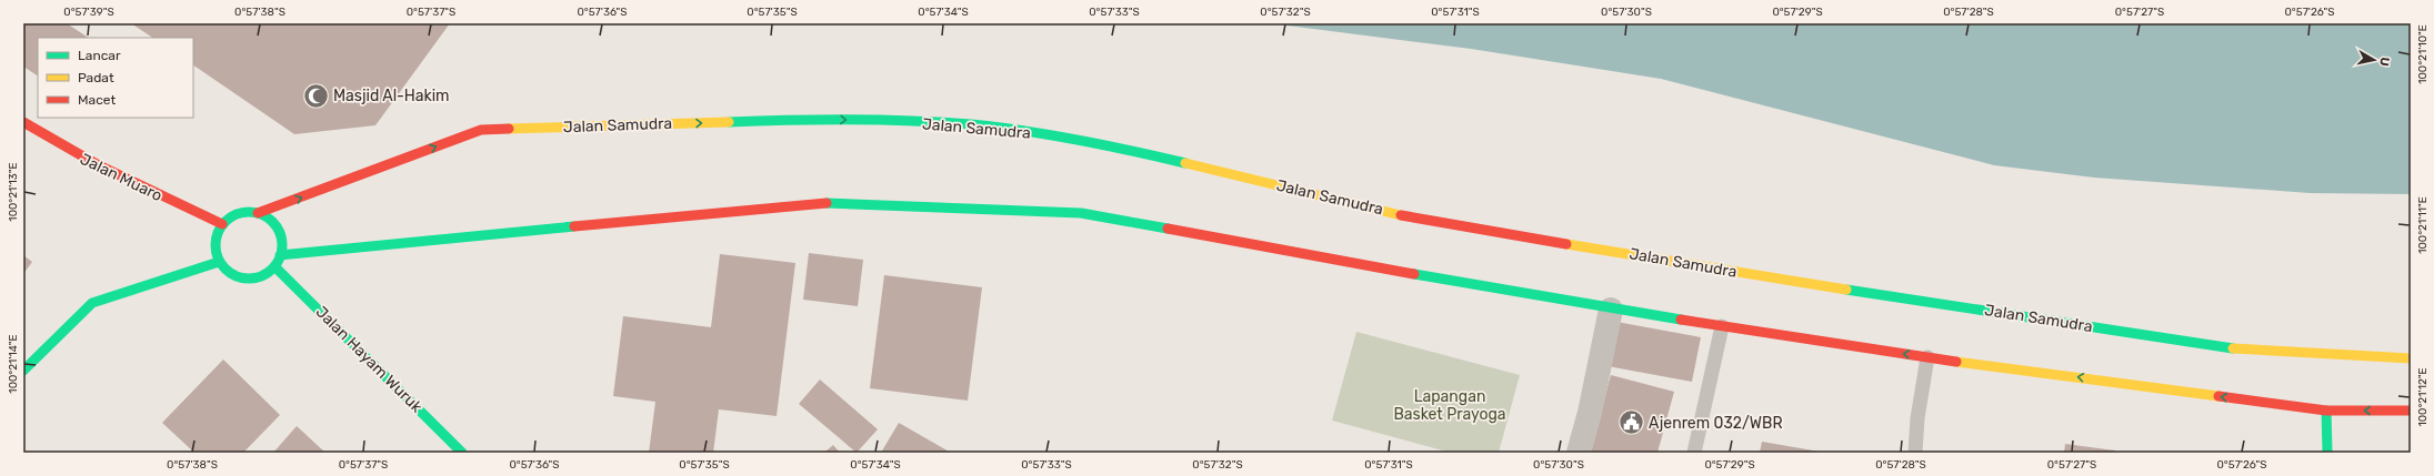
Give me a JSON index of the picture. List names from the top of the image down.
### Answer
{
  "streets": {
    "main road": ["Jalan Samudra", "Jalan Muaro", "Jalan Hayam Wuruk"]
  },
  "crossings": [
    ["Jalan Samudra", "Jalan Muaro"],
    ["Jalan Samudra", "Jalan Hayam Wuruk"],
    ["Jalan Muaro", "Jalan Hayam Wuruk"]
  ],
  "parks": ["Lapangan Basket Prayoga"],
  "places": {
    "mosque": ["Masjid Al-Hakim"],
    "public building": ["Ajenrem 032/WBR"]
  },
  "legend": ["Lancar", "Padat", "Macet"],
  "north": "right",
  "coordinates": [
    "0°57'39\"S",
    "0°57'38\"S",
    "0°57'37\"S",
    "0°57'36\"S",
    "0°57'35\"S",
    "0°57'34\"S",
    "0°57'33\"S",
    "0°57'32\"S",
    "0°57'31\"S",
    "0°57'30\"S",
    "0°57'29\"S",
    "0°57'28\"S",
    "0°57'27\"S",
    "0°57'26\"S",
    "100°21'10\"E",
    "100°21'13\"E",
    "100°21'11\"E",
    "100°21'14\"E",
    "100°21'12\"E"
  ]
}
